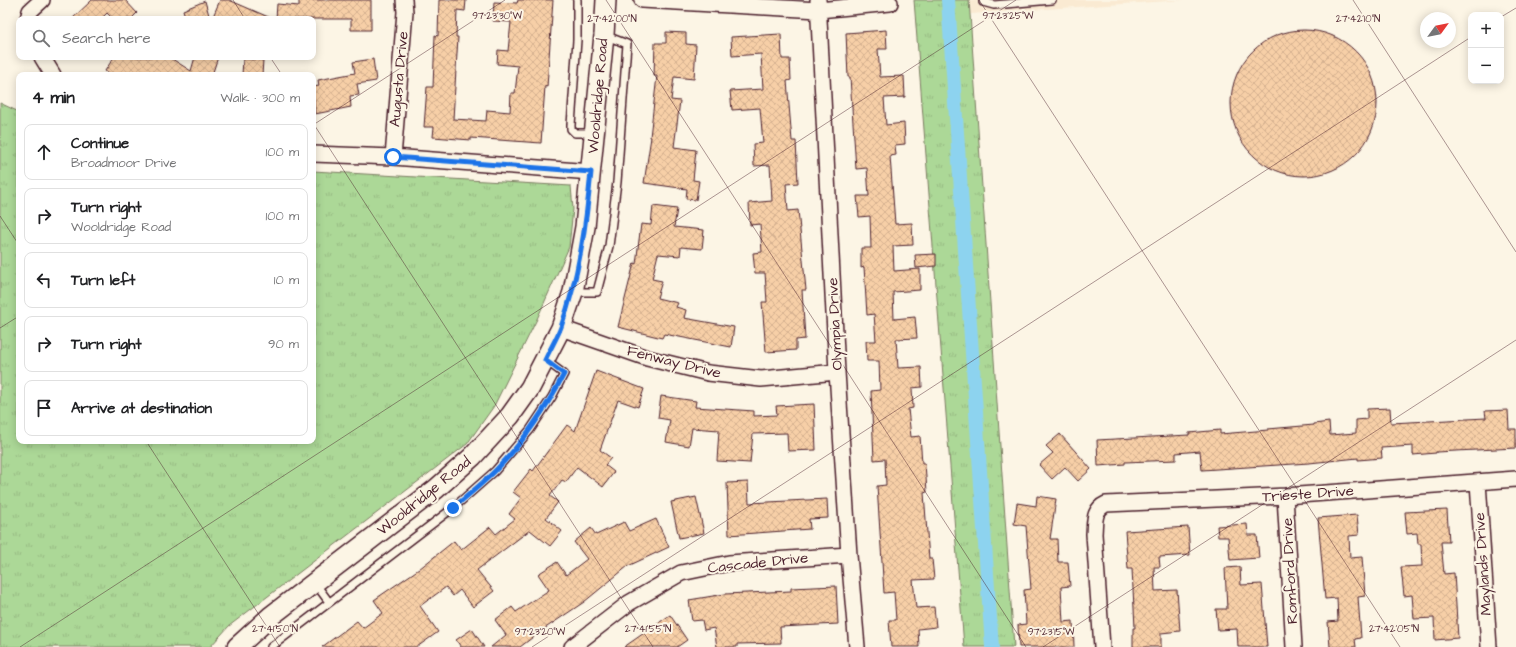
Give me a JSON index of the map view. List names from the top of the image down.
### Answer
{
  "streets": {
    "street": [
      "Augusta Drive",
      "Wooldridge Road",
      "Olympia Drive",
      "Fenway Drive",
      "Trieste Drive",
      "Cascade Drive",
      "Maylands Drive",
      "Romford Drive"
    ]
  },
  "crossings": [
    ["Wooldridge Road", "Fenway Drive"],
    ["Olympia Drive", "Fenway Drive"],
    ["Olympia Drive", "Cascade Drive"],
    ["Trieste Drive", "Maylands Drive"],
    ["Trieste Drive", "Romford Drive"]
  ],
  "north": "top right",
  "page": {
    "map_buttons": ["+", "−"],
    "search": "Search here",
    "heading": ["4 min", "Walk · 300 m"],
    "list": [
      ["Continue", "Broadmoor Drive", "100 m"],
      ["Turn right", "Wooldridge Road", "100 m"],
      ["Turn left", "10 m"],
      ["Turn right", "90 m"],
      "Arrive at destination"
    ]
  },
  "coordinates": [
    "97°23'30\"W",
    "97°23'25\"W",
    "27°42'00\"N",
    "27°42'10\"N",
    "27°41'50\"N",
    "27°41'55\"N",
    "27°42'05\"N",
    "97°23'20\"W",
    "97°23'15\"W"
  ]
}
